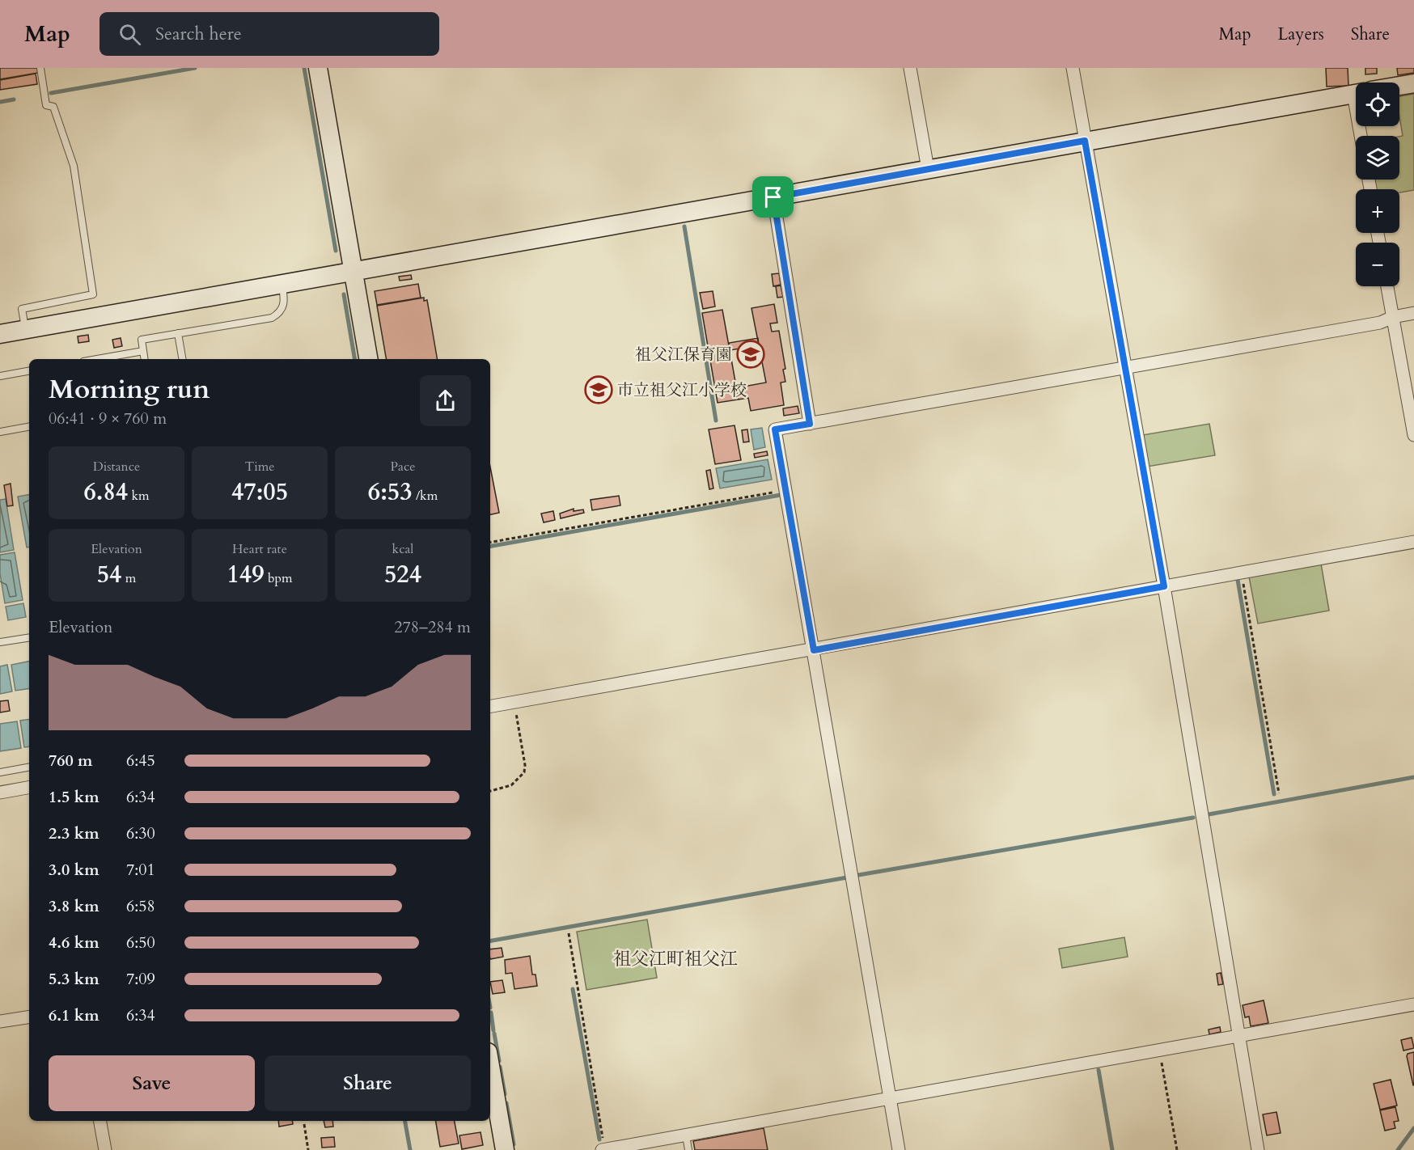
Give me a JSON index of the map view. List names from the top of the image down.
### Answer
{
  "districts": ["祖父江町祖父江"],
  "places": {
    "school or university": ["祖父江保育園", "市立祖父江小学校"]
  },
  "page": {
    "header": "Map",
    "search": "Search here",
    "nav": ["Map", "Layers", "Share"],
    "map_buttons": ["+", "−"],
    "heading": ["Morning run", "06:41 · 9 × 760 m"],
    "stats": [
      ["Distance", "6.84 km"],
      ["Time", "47:05"],
      ["Pace", "6:53 /km"],
      ["Elevation", "54 m"],
      ["Heart rate", "149 bpm"],
      ["kcal", "524"]
    ],
    "chart": ["Elevation", "278–284 m"],
    "list": [
      {
        "name": "760 m",
        "note": "6:45"
      },
      {
        "name": "1.5 km",
        "note": "6:34"
      },
      {
        "name": "2.3 km",
        "note": "6:30"
      },
      {
        "name": "3.0 km",
        "note": "7:01"
      },
      {
        "name": "3.8 km",
        "note": "6:58"
      },
      {
        "name": "4.6 km",
        "note": "6:50"
      },
      {
        "name": "5.3 km",
        "note": "7:09"
      },
      {
        "name": "6.1 km",
        "note": "6:34"
      }
    ],
    "buttons": ["Save", "Share"]
  }
}
